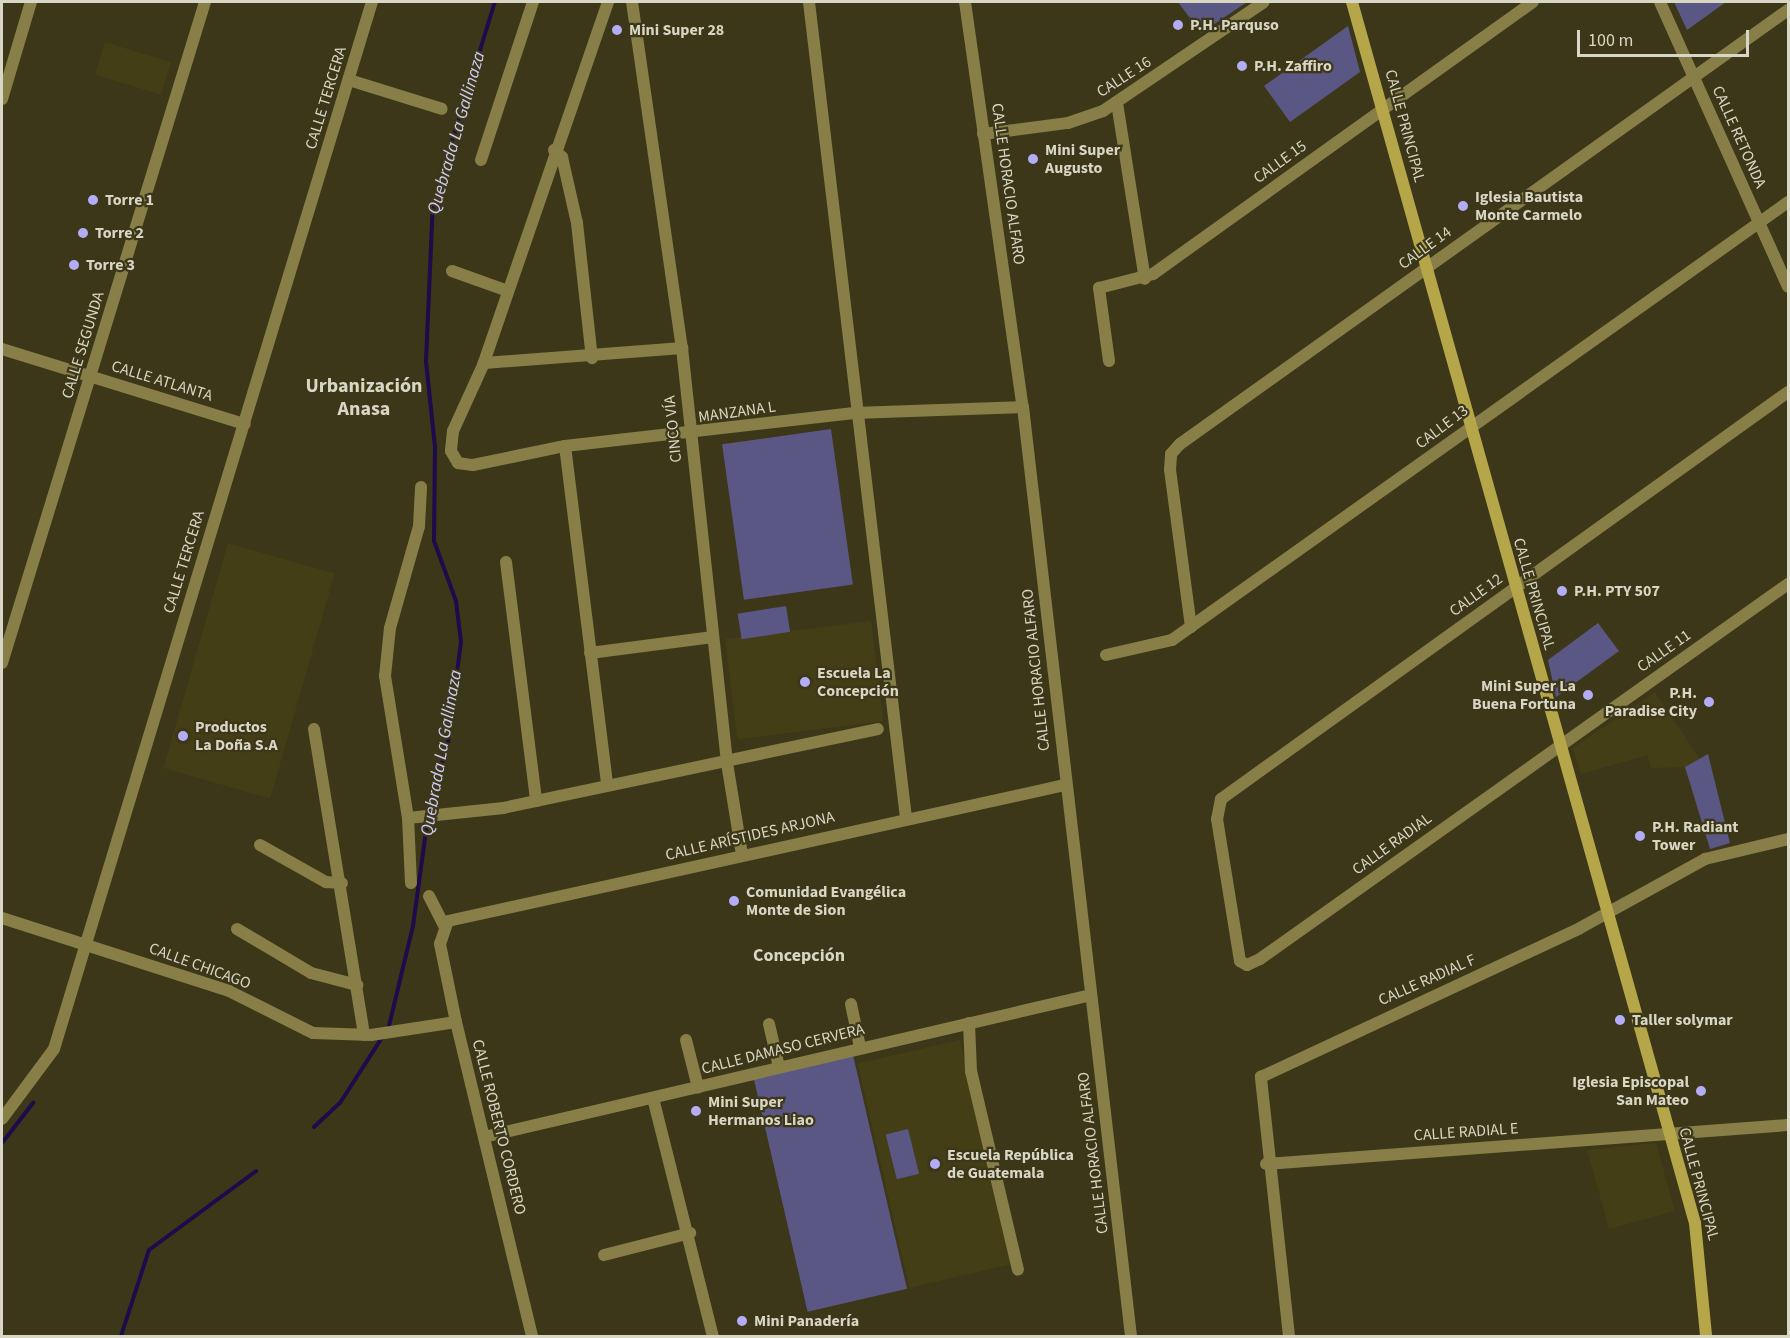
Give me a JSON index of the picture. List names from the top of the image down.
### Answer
{
  "streets": {
    "street": [
      "CALLE 16",
      "CALLE TERCERA",
      "CALLE PRINCIPAL",
      "CALLE RETONDA",
      "CALLE 15",
      "CALLE HORACIO ALFARO",
      "CALLE 14",
      "CALLE SEGUNDA",
      "CALLE ATLANTA",
      "MANZANA L",
      "CALLE 13",
      "CINCO VÍA",
      "CALLE 12",
      "CALLE 11",
      "CALLE ARÍSTIDES ARJONA",
      "CALLE RADIAL",
      "CALLE CHICAGO",
      "CALLE RADIAL F",
      "CALLE DAMASO CERVERA",
      "CALLE ROBERTO CORDERO",
      "CALLE RADIAL E"
    ]
  },
  "crossings": [
    ["CALLE 16", "CALLE HORACIO ALFARO"],
    ["CALLE TERCERA", "CALLE ATLANTA"],
    ["CALLE TERCERA", "CALLE CHICAGO"],
    ["CALLE PRINCIPAL", "CALLE 15"],
    ["CALLE PRINCIPAL", "CALLE 14"],
    ["CALLE PRINCIPAL", "CALLE 13"],
    ["CALLE PRINCIPAL", "CALLE 12"],
    ["CALLE PRINCIPAL", "CALLE 11"],
    ["CALLE PRINCIPAL", "CALLE RADIAL"],
    ["CALLE PRINCIPAL", "CALLE RADIAL F"],
    ["CALLE PRINCIPAL", "CALLE RADIAL E"],
    ["CALLE RETONDA", "CALLE 14"],
    ["CALLE RETONDA", "CALLE 13"],
    ["CALLE HORACIO ALFARO", "MANZANA L"],
    ["CALLE HORACIO ALFARO", "CALLE ARÍSTIDES ARJONA"],
    ["CALLE HORACIO ALFARO", "CALLE DAMASO CERVERA"],
    ["CALLE 14", "CALLE 13"],
    ["CALLE SEGUNDA", "CALLE ATLANTA"],
    ["MANZANA L", "CINCO VÍA"],
    ["CINCO VÍA", "CALLE ARÍSTIDES ARJONA"],
    ["CALLE 12", "CALLE RADIAL"],
    ["CALLE 11", "CALLE RADIAL"],
    ["CALLE ARÍSTIDES ARJONA", "CALLE ROBERTO CORDERO"],
    ["CALLE CHICAGO", "CALLE ROBERTO CORDERO"],
    ["CALLE RADIAL F", "CALLE RADIAL E"],
    ["CALLE DAMASO CERVERA", "CALLE ROBERTO CORDERO"]
  ],
  "districts": ["Urbanización Anasa", "Concepción"],
  "water": ["Quebrada La Gallinaza"],
  "places": [
    "P.H. Parquso",
    "Mini Super 28",
    "P.H. Zaffiro",
    "Mini Super Augusto",
    "Torre 1",
    "Iglesia Bautista Monte Carmelo",
    "Torre 2",
    "Torre 3",
    "P.H. PTY 507",
    "Escuela La Concepción",
    "Mini Super La Buena Fortuna",
    "P.H. Paradise City",
    "Productos La Doña S.A",
    "P.H. Radiant Tower",
    "Comunidad Evangélica Monte de Sion",
    "Taller solymar",
    "Iglesia Episcopal San Mateo",
    "Mini Super Hermanos Liao",
    "Escuela República de Guatemala",
    "Mini Panadería"
  ],
  "scale_bar": "100 m"
}
